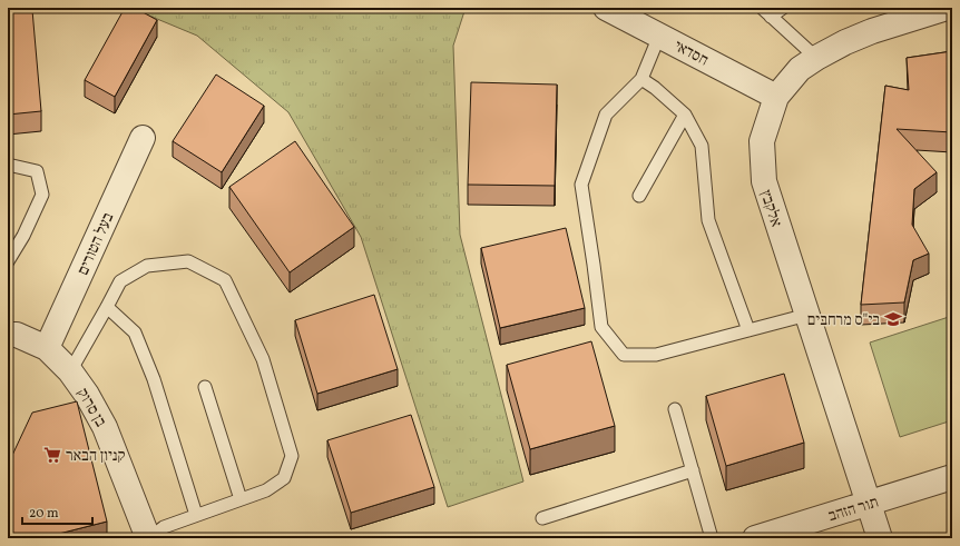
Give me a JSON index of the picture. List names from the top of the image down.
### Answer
{
  "streets": {
    "street": [
      "חסדאי",
      "אלקבץ",
      "בעל הטורים",
      "בן סרוק",
      "תור הזהב"
    ]
  },
  "crossings": [
    ["חסדאי", "אלקבץ"],
    ["אלקבץ", "תור הזהב"],
    ["בעל הטורים", "בן סרוק"]
  ],
  "places": {
    "school or university": ["בי\"ס מרחבים"],
    "supermarket": ["קניון הבאר"]
  },
  "scale_bar": "20 m"
}
